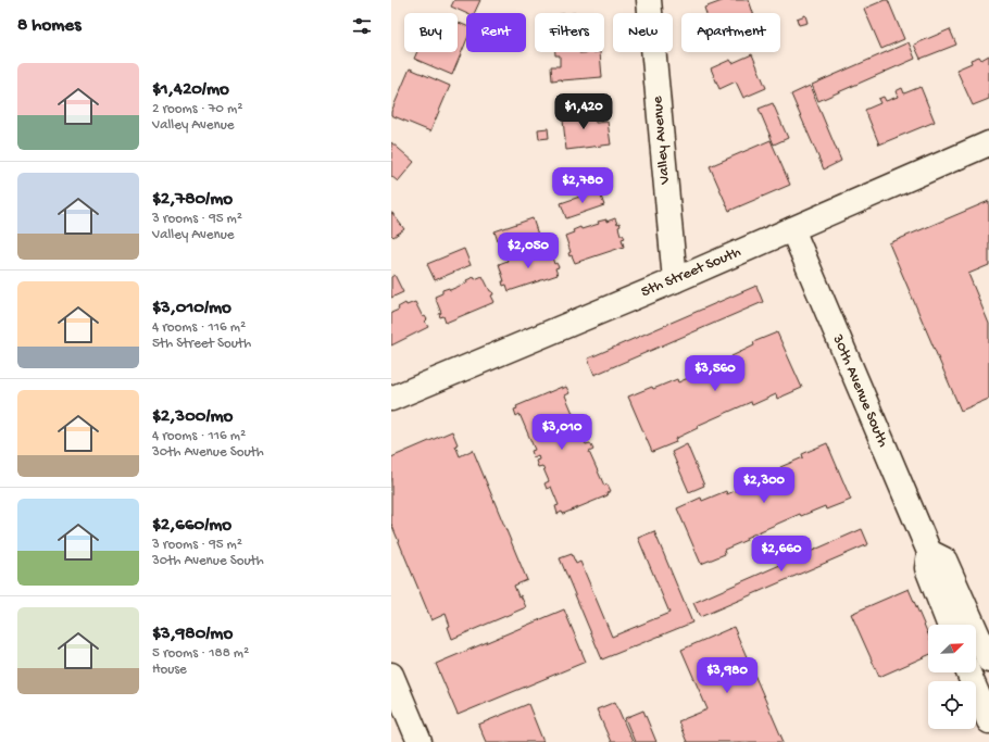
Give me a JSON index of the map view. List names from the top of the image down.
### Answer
{
  "streets": {
    "street": ["Valley Avenue", "5th Street South", "30th Avenue South"]
  },
  "crossings": [
    ["Valley Avenue", "5th Street South"],
    ["5th Street South", "30th Avenue South"]
  ],
  "north": "top right",
  "page": {
    "heading": "8 homes",
    "chip": [
      "Buy",
      "Rent",
      "Filters",
      "New",
      "Apartment"
    ],
    "list": [
      {
        "name": "$1,420/mo",
        "note": "2 rooms · 70 m² · Valley Avenue"
      },
      {
        "name": "$2,780/mo",
        "note": "3 rooms · 95 m² · Valley Avenue"
      },
      {
        "name": "$3,010/mo",
        "note": "4 rooms · 116 m² · 5th Street South"
      },
      {
        "name": "$2,300/mo",
        "note": "4 rooms · 116 m² · 30th Avenue South"
      },
      {
        "name": "$2,660/mo",
        "note": "3 rooms · 95 m² · 30th Avenue South"
      },
      {
        "name": "$3,980/mo",
        "note": "5 rooms · 188 m² · House"
      }
    ],
    "price": [
      "$1,420",
      "$2,780",
      "$2,050",
      "$3,560",
      "$3,010",
      "$2,300",
      "$2,660",
      "$3,980"
    ]
  }
}
